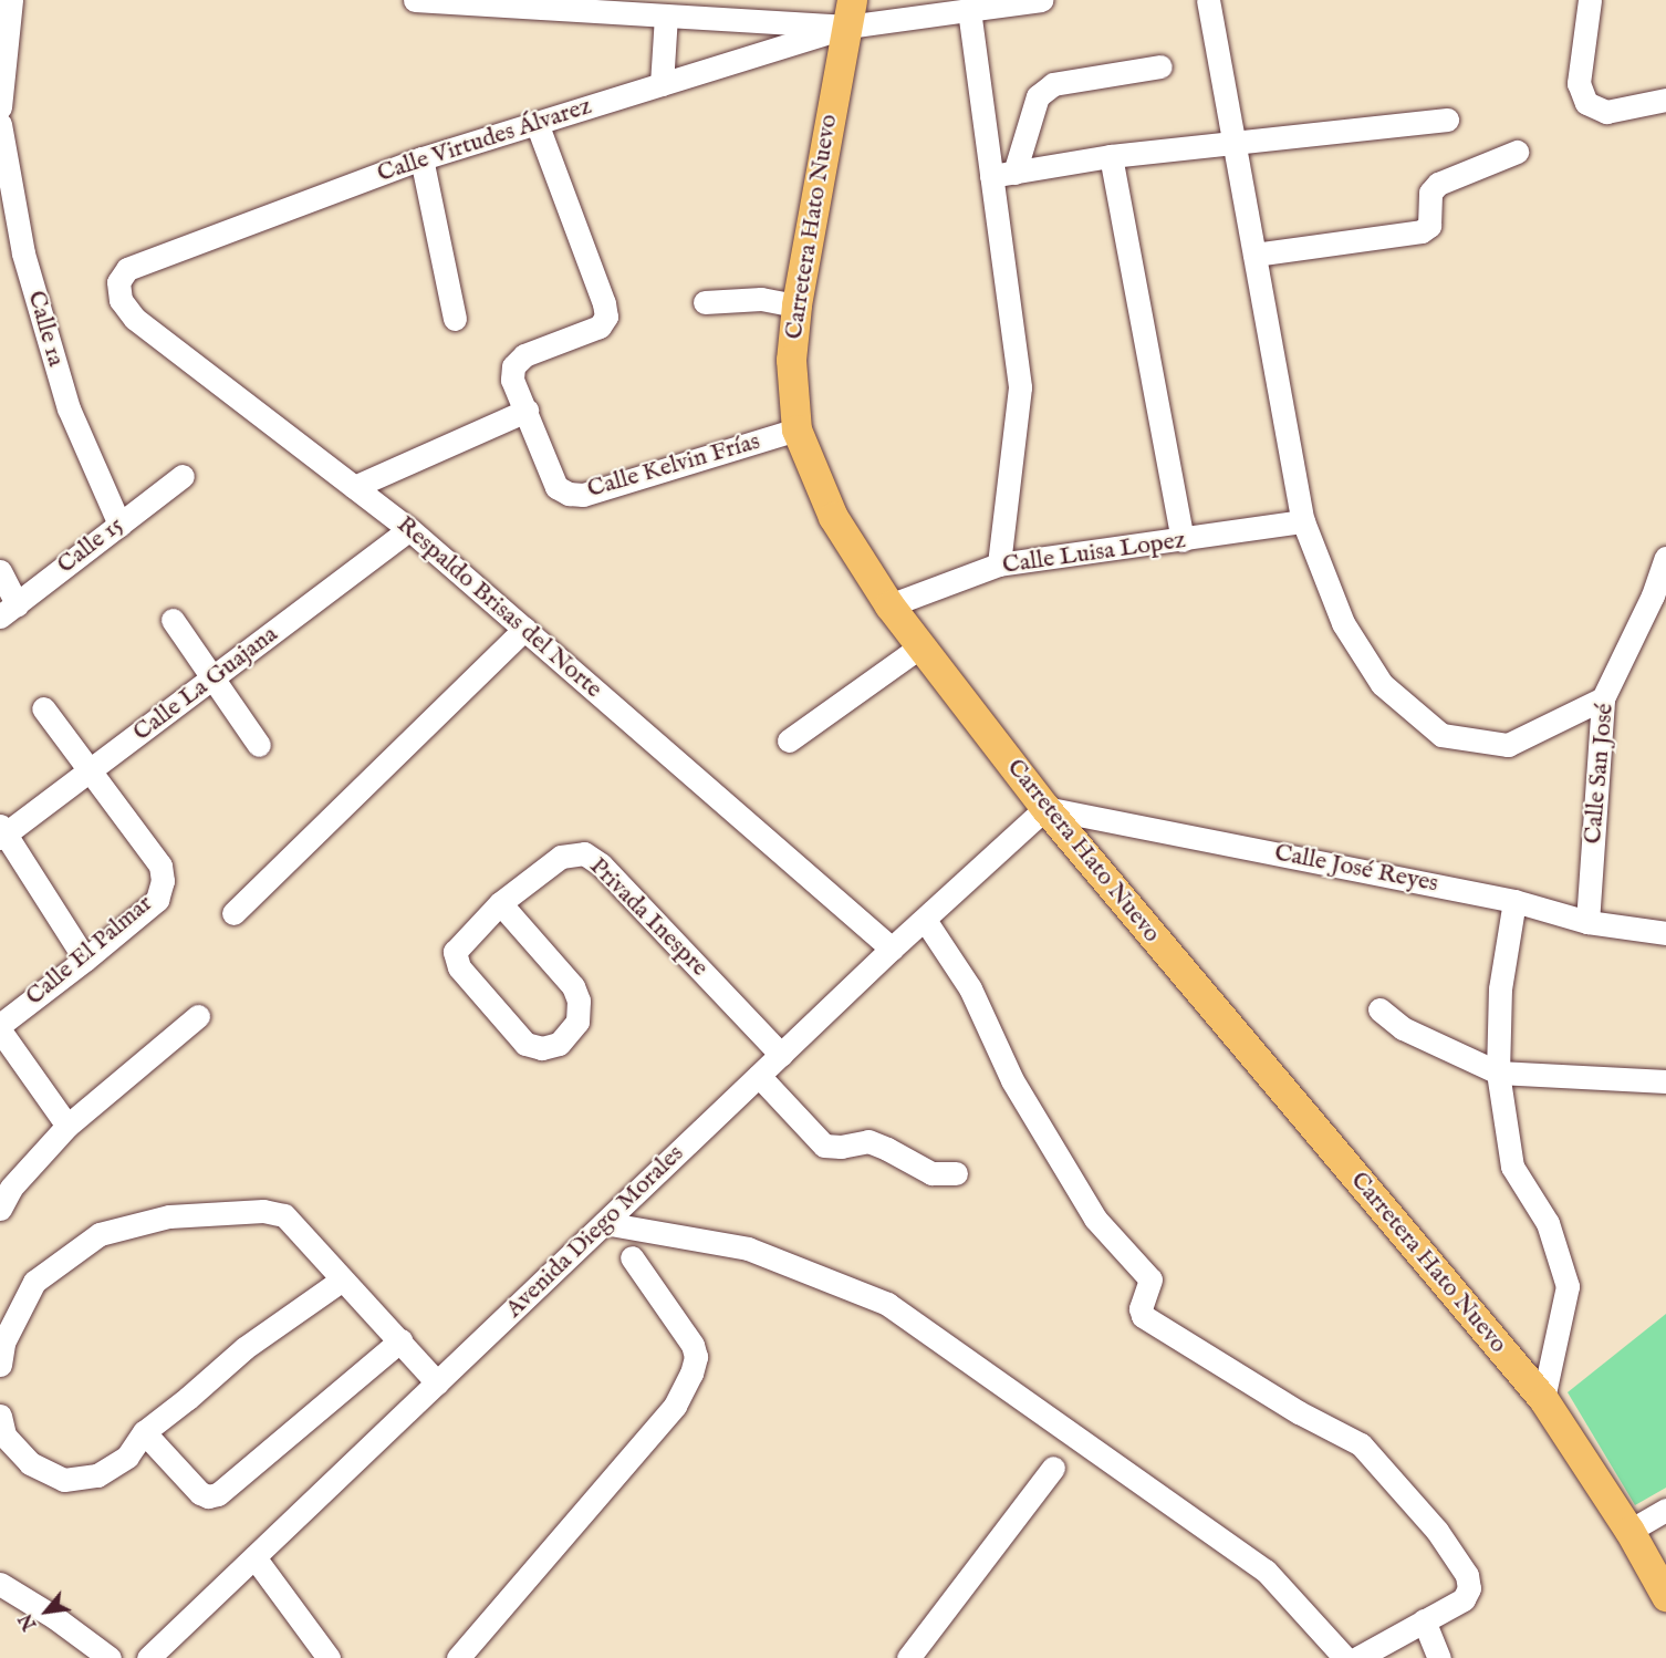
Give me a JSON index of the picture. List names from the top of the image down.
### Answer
{
  "streets": {
    "main road": ["Carretera Hato Nuevo"],
    "street": [
      "Calle Virtudes Álvarez",
      "Calle 1a",
      "Calle Kelvin Frías",
      "Calle 15",
      "Calle Luisa Lopez",
      "Respaldo Brisas del Norte",
      "Calle La Guajana",
      "Calle San José",
      "Calle José Reyes",
      "Privada Inespre",
      "Calle El Palmar",
      "Avenida Diego Morales"
    ]
  },
  "crossings": [
    ["Calle Virtudes Álvarez", "Carretera Hato Nuevo"],
    ["Calle Virtudes Álvarez", "Calle Kelvin Frías"],
    ["Calle Virtudes Álvarez", "Respaldo Brisas del Norte"],
    ["Carretera Hato Nuevo", "Calle Kelvin Frías"],
    ["Carretera Hato Nuevo", "Calle Luisa Lopez"],
    ["Carretera Hato Nuevo", "Calle José Reyes"],
    ["Carretera Hato Nuevo", "Avenida Diego Morales"],
    ["Calle 1a", "Calle 15"],
    ["Respaldo Brisas del Norte", "Calle La Guajana"],
    ["Respaldo Brisas del Norte", "Avenida Diego Morales"],
    ["Calle La Guajana", "Calle El Palmar"],
    ["Calle San José", "Calle José Reyes"],
    ["Calle José Reyes", "Avenida Diego Morales"],
    ["Privada Inespre", "Avenida Diego Morales"]
  ],
  "north": "bottom left"
}
